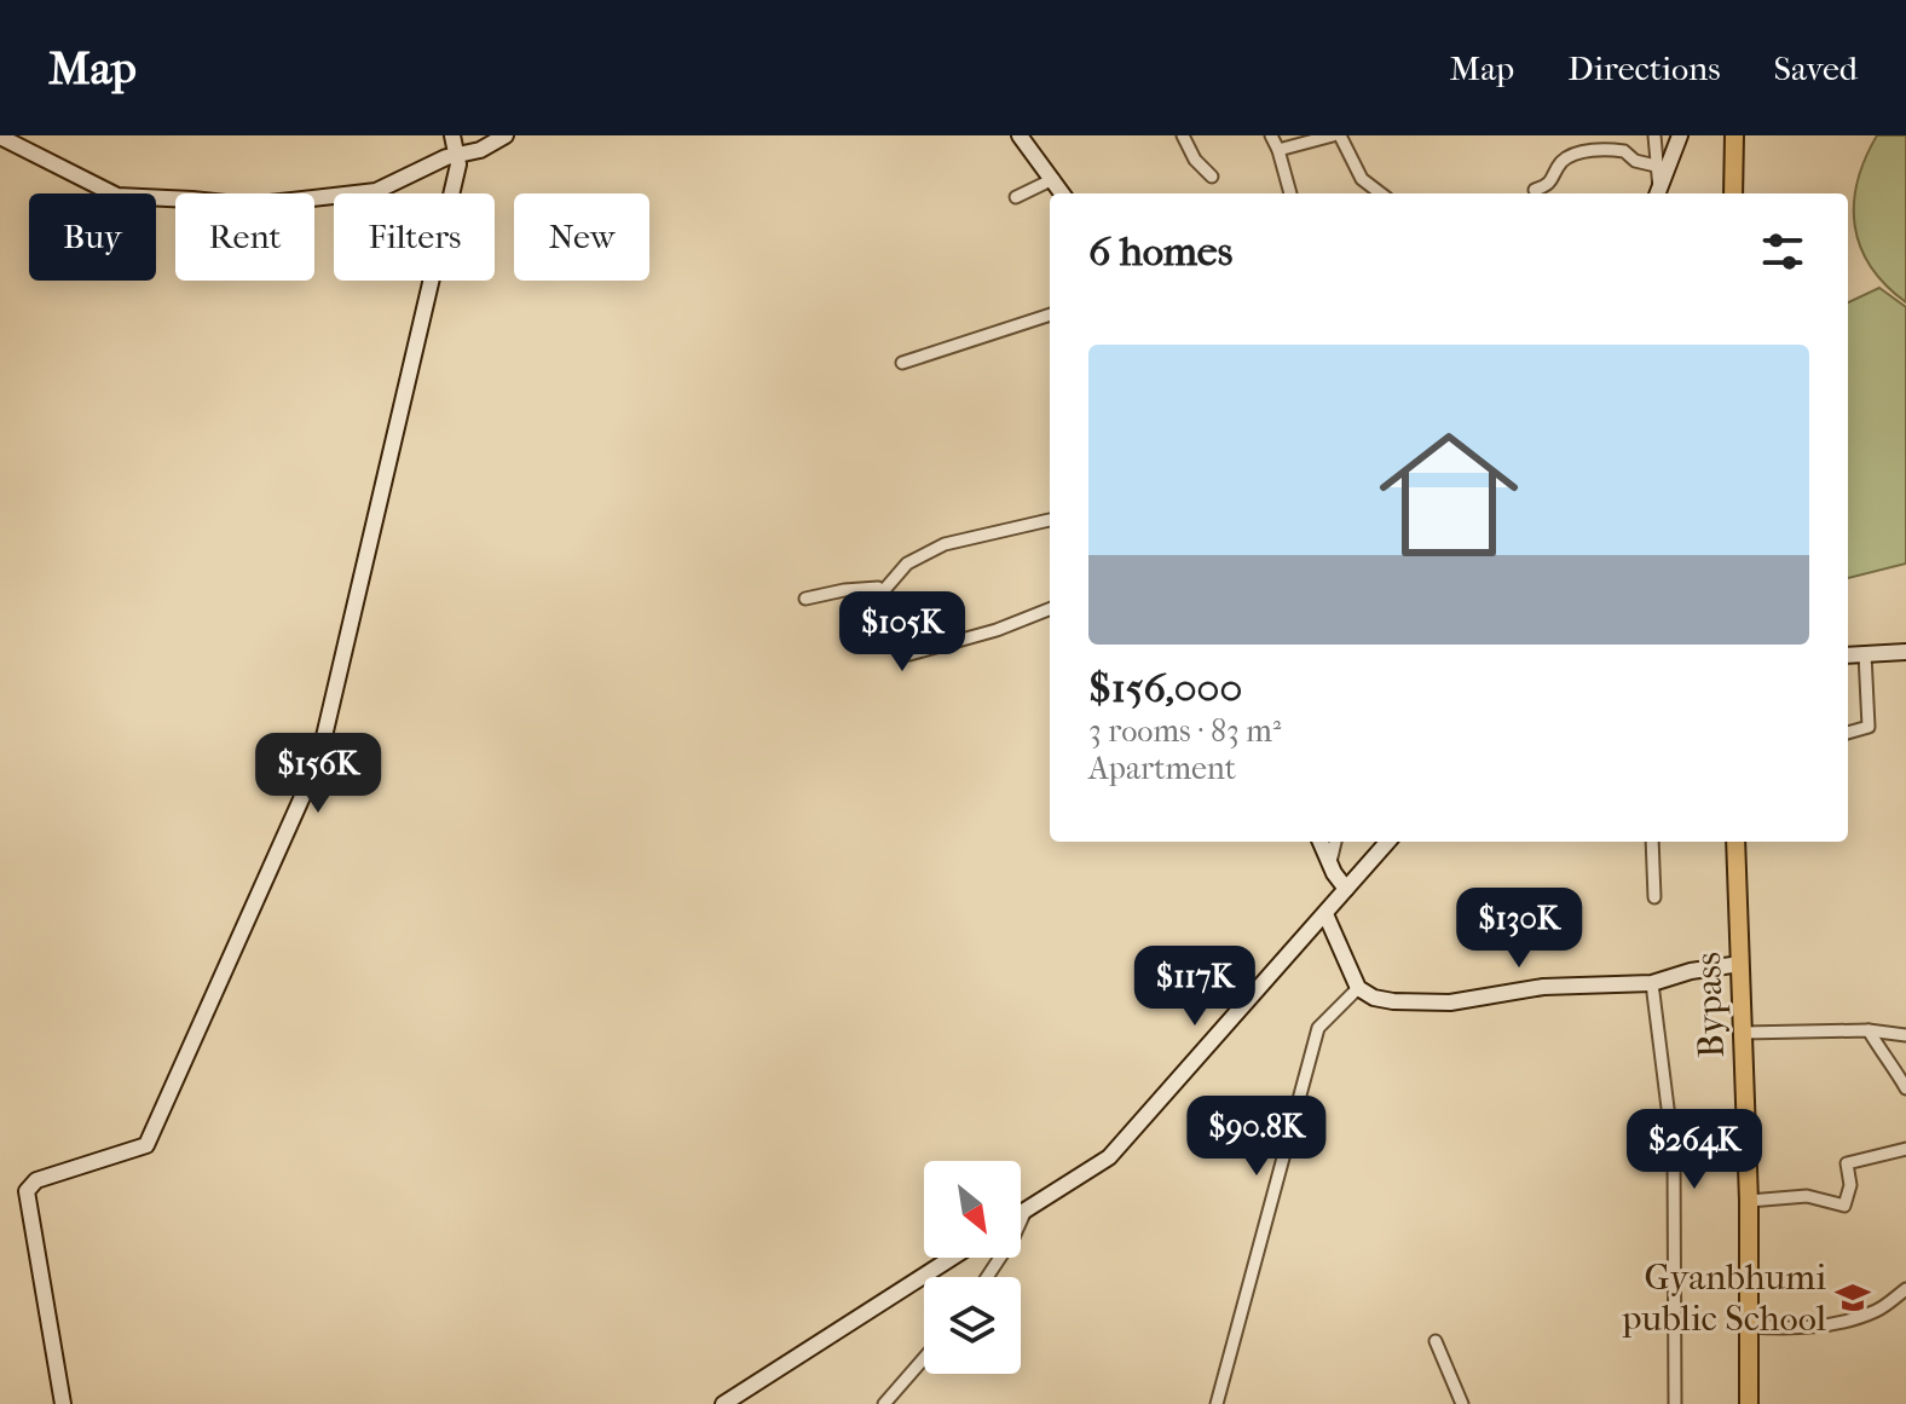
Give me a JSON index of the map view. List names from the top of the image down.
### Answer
{
  "streets": {
    "main road": ["Bypass"]
  },
  "places": {
    "school or university": ["Gyanbhumi public School"]
  },
  "north": "bottom right",
  "page": {
    "header": "Map",
    "nav": ["Map", "Directions", "Saved"],
    "chip": [
      "Buy",
      "Rent",
      "Filters",
      "New"
    ],
    "heading": "6 homes",
    "list": [
      {
        "name": "$156,000",
        "note": "3 rooms · 83 m² · Apartment"
      }
    ],
    "price": [
      "$105K",
      "$156K",
      "$130K",
      "$117K",
      "$90.8K",
      "$264K"
    ]
  }
}
